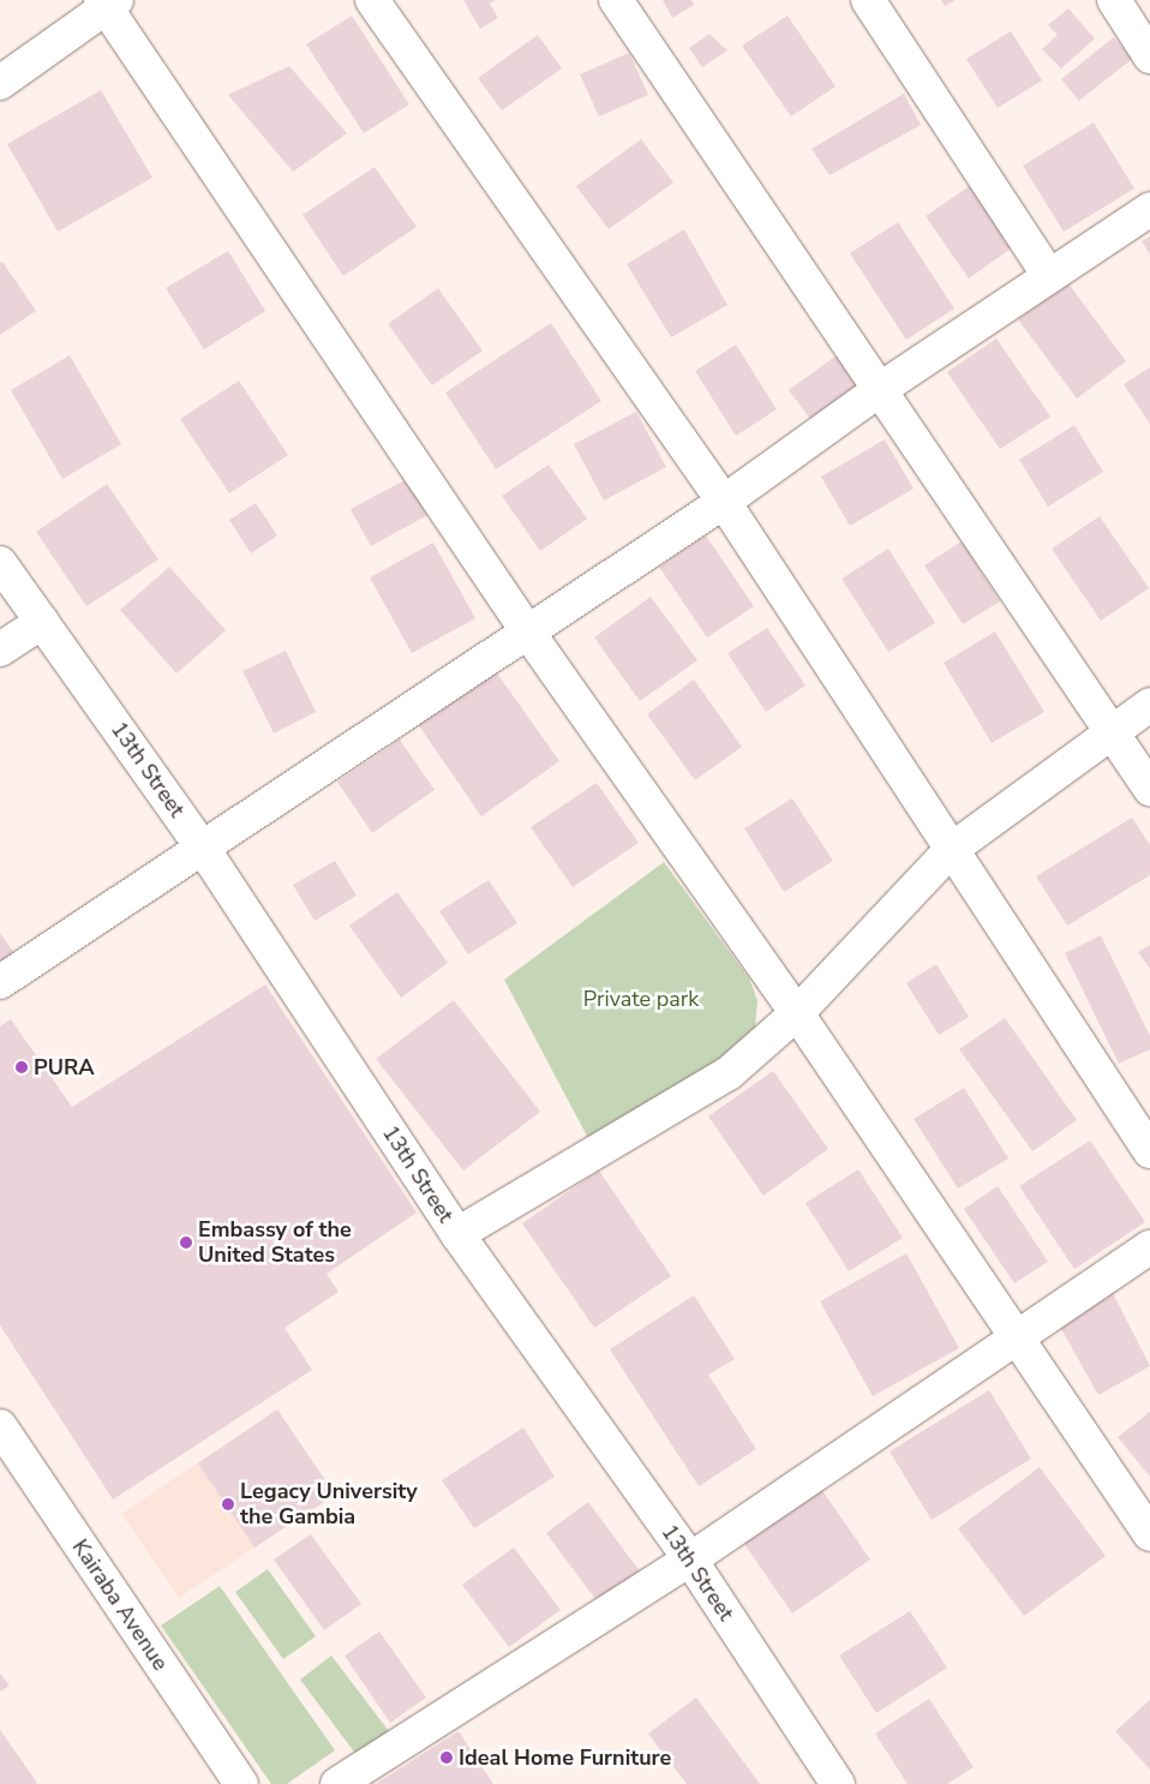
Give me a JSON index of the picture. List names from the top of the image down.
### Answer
{
  "streets": {
    "street": ["13th Street", "Kairaba Avenue"]
  },
  "parks": ["Private park"],
  "places": [
    "PURA",
    "Embassy of the United States",
    "Legacy University the Gambia",
    "Ideal Home Furniture"
  ]
}
